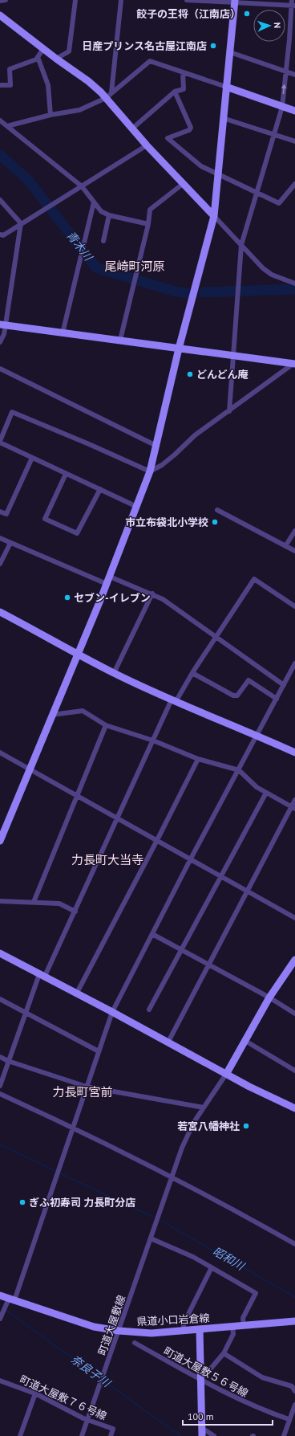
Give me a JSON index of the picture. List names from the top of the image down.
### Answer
{
  "streets": {
    "street": [
      "県道小口岩倉線",
      "町道大屋敷線",
      "町道大屋敷５６号線",
      "町道大屋敷７６号線"
    ]
  },
  "crossings": [
    ["県道小口岩倉線", "町道大屋敷線"],
    ["町道大屋敷線", "町道大屋敷７６号線"]
  ],
  "districts": ["尾崎町河原", "力長町大当寺", "力長町宮前"],
  "water": ["青木川", "昭和川", "奈良子川"],
  "places": [
    "餃子の王将（江南店）",
    "日産プリンス名古屋江南店",
    "どんどん庵",
    "市立布袋北小学校",
    "セブン-イレブン",
    "若宮八幡神社",
    "ぎふ初寿司 力長町分店"
  ],
  "scale_bar": "100 m",
  "north": "right"
}
